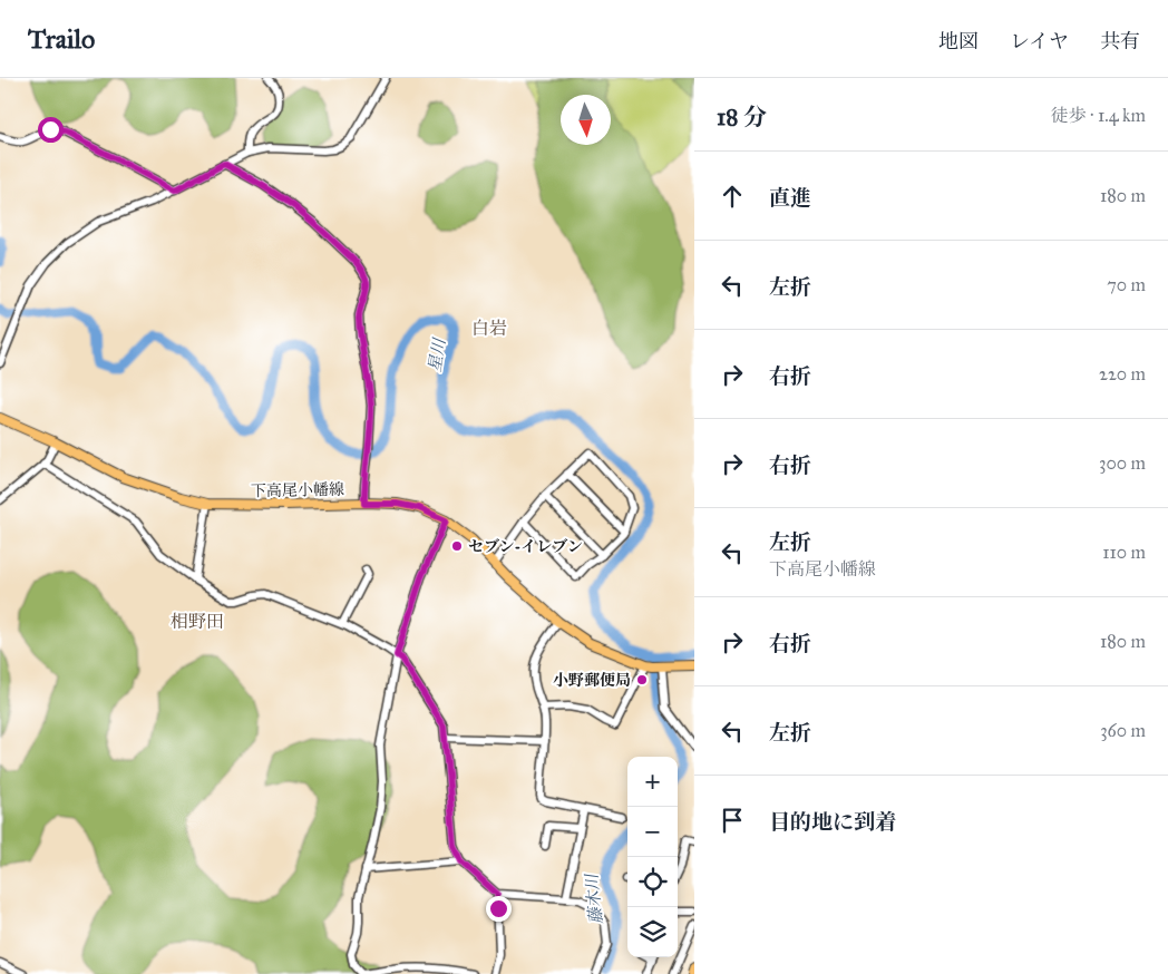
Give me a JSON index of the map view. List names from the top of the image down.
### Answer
{
  "streets": {
    "main road": ["下高尾小幡線"]
  },
  "districts": ["白岩", "相野田"],
  "water": ["星川", "藤木川"],
  "places": ["セブン-イレブン", "小野郵便局"],
  "north": "bottom",
  "page": {
    "header": "Trailo",
    "nav": ["地図", "レイヤ", "共有"],
    "heading": ["18 分", "徒歩 · 1.4 km"],
    "list": [
      ["直進", "180 m"],
      ["左折", "70 m"],
      ["右折", "220 m"],
      ["右折", "300 m"],
      ["左折", "下高尾小幡線", "110 m"],
      ["右折", "180 m"],
      ["左折", "360 m"],
      "目的地に到着"
    ],
    "map_buttons": ["+", "−"]
  }
}
